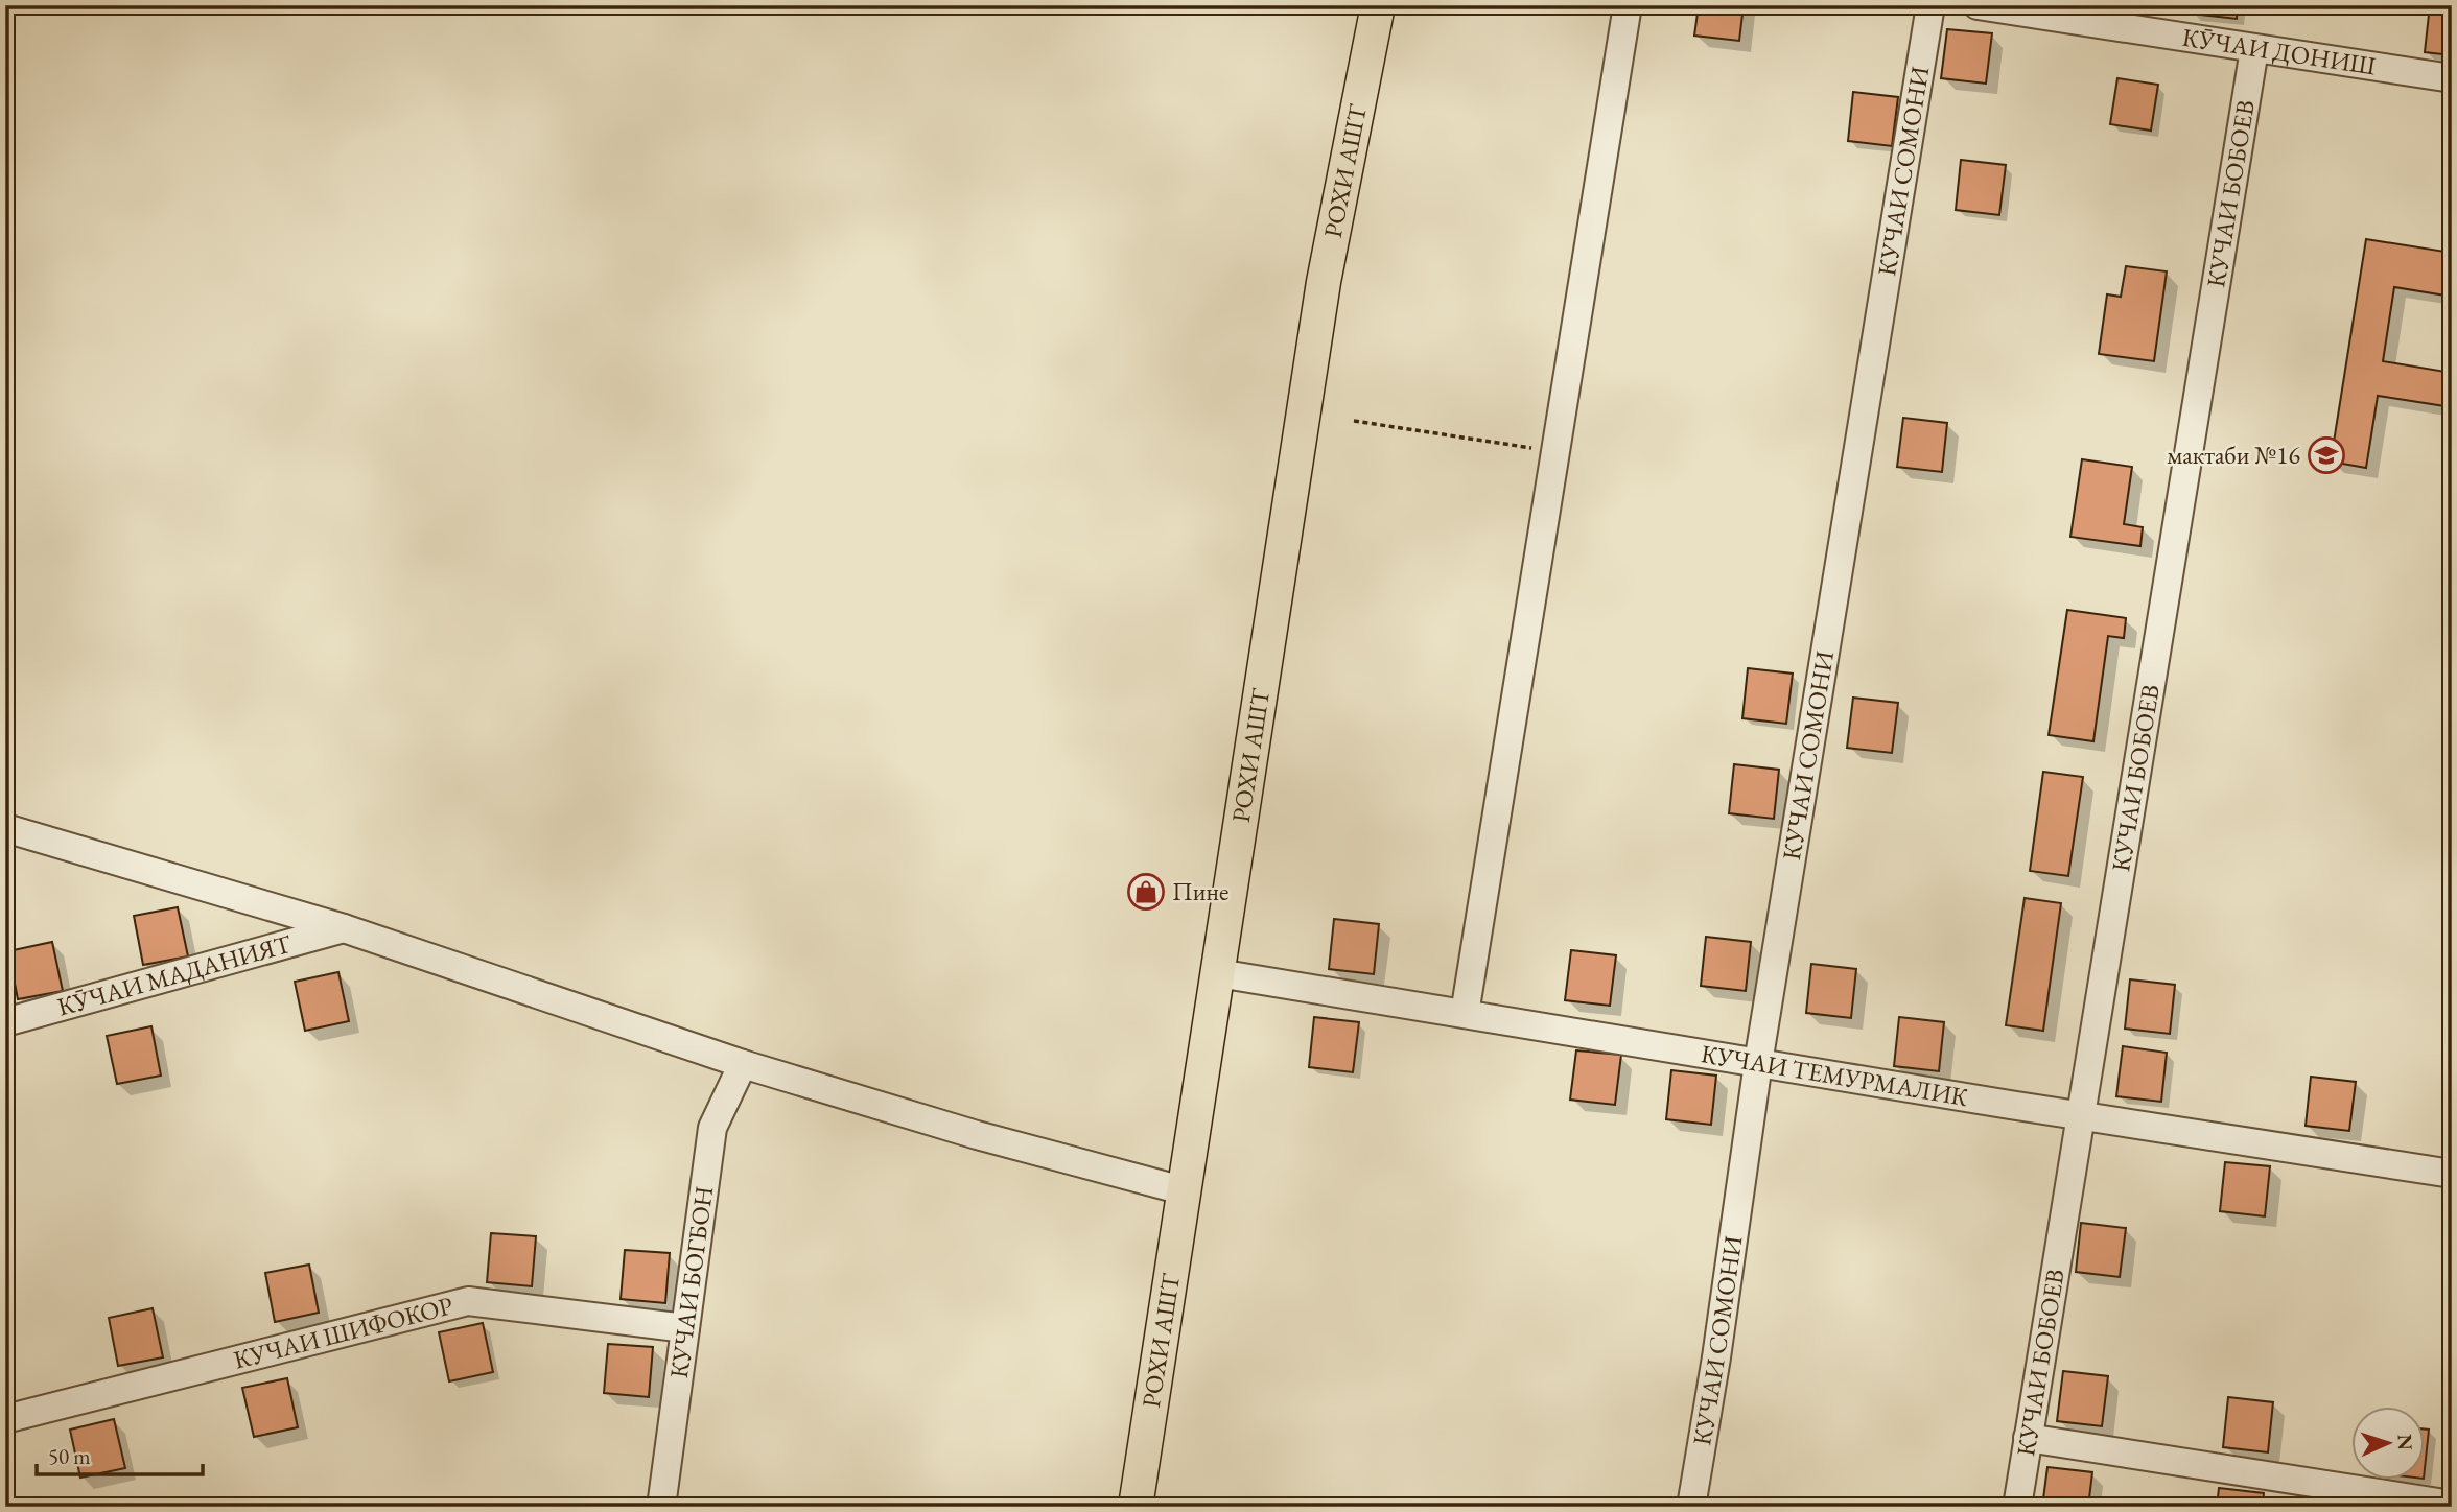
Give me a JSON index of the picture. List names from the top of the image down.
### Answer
{
  "streets": {
    "main road": ["РОХИ АШТ"],
    "street": [
      "КӮЧАИ ДОНИШ",
      "КУЧАИ СОМОНИ",
      "КУЧАИ БОБОЕВ",
      "КӮЧАИ МАДАНИЯТ",
      "КУЧАИ ТЕМУРМАЛИК",
      "КУЧАИ БОГБОН",
      "КУЧАИ ШИФОКОР"
    ]
  },
  "crossings": [
    ["КӮЧАИ ДОНИШ", "КУЧАИ БОБОЕВ"],
    ["РОХИ АШТ", "КУЧАИ ТЕМУРМАЛИК"],
    ["КУЧАИ СОМОНИ", "КУЧАИ ТЕМУРМАЛИК"],
    ["КУЧАИ БОБОЕВ", "КУЧАИ ТЕМУРМАЛИК"],
    ["КУЧАИ БОГБОН", "КУЧАИ ШИФОКОР"]
  ],
  "places": {
    "school or university": ["мактаби №16"],
    "shop": ["Пине"]
  },
  "scale_bar": "50 m",
  "north": "right"
}
